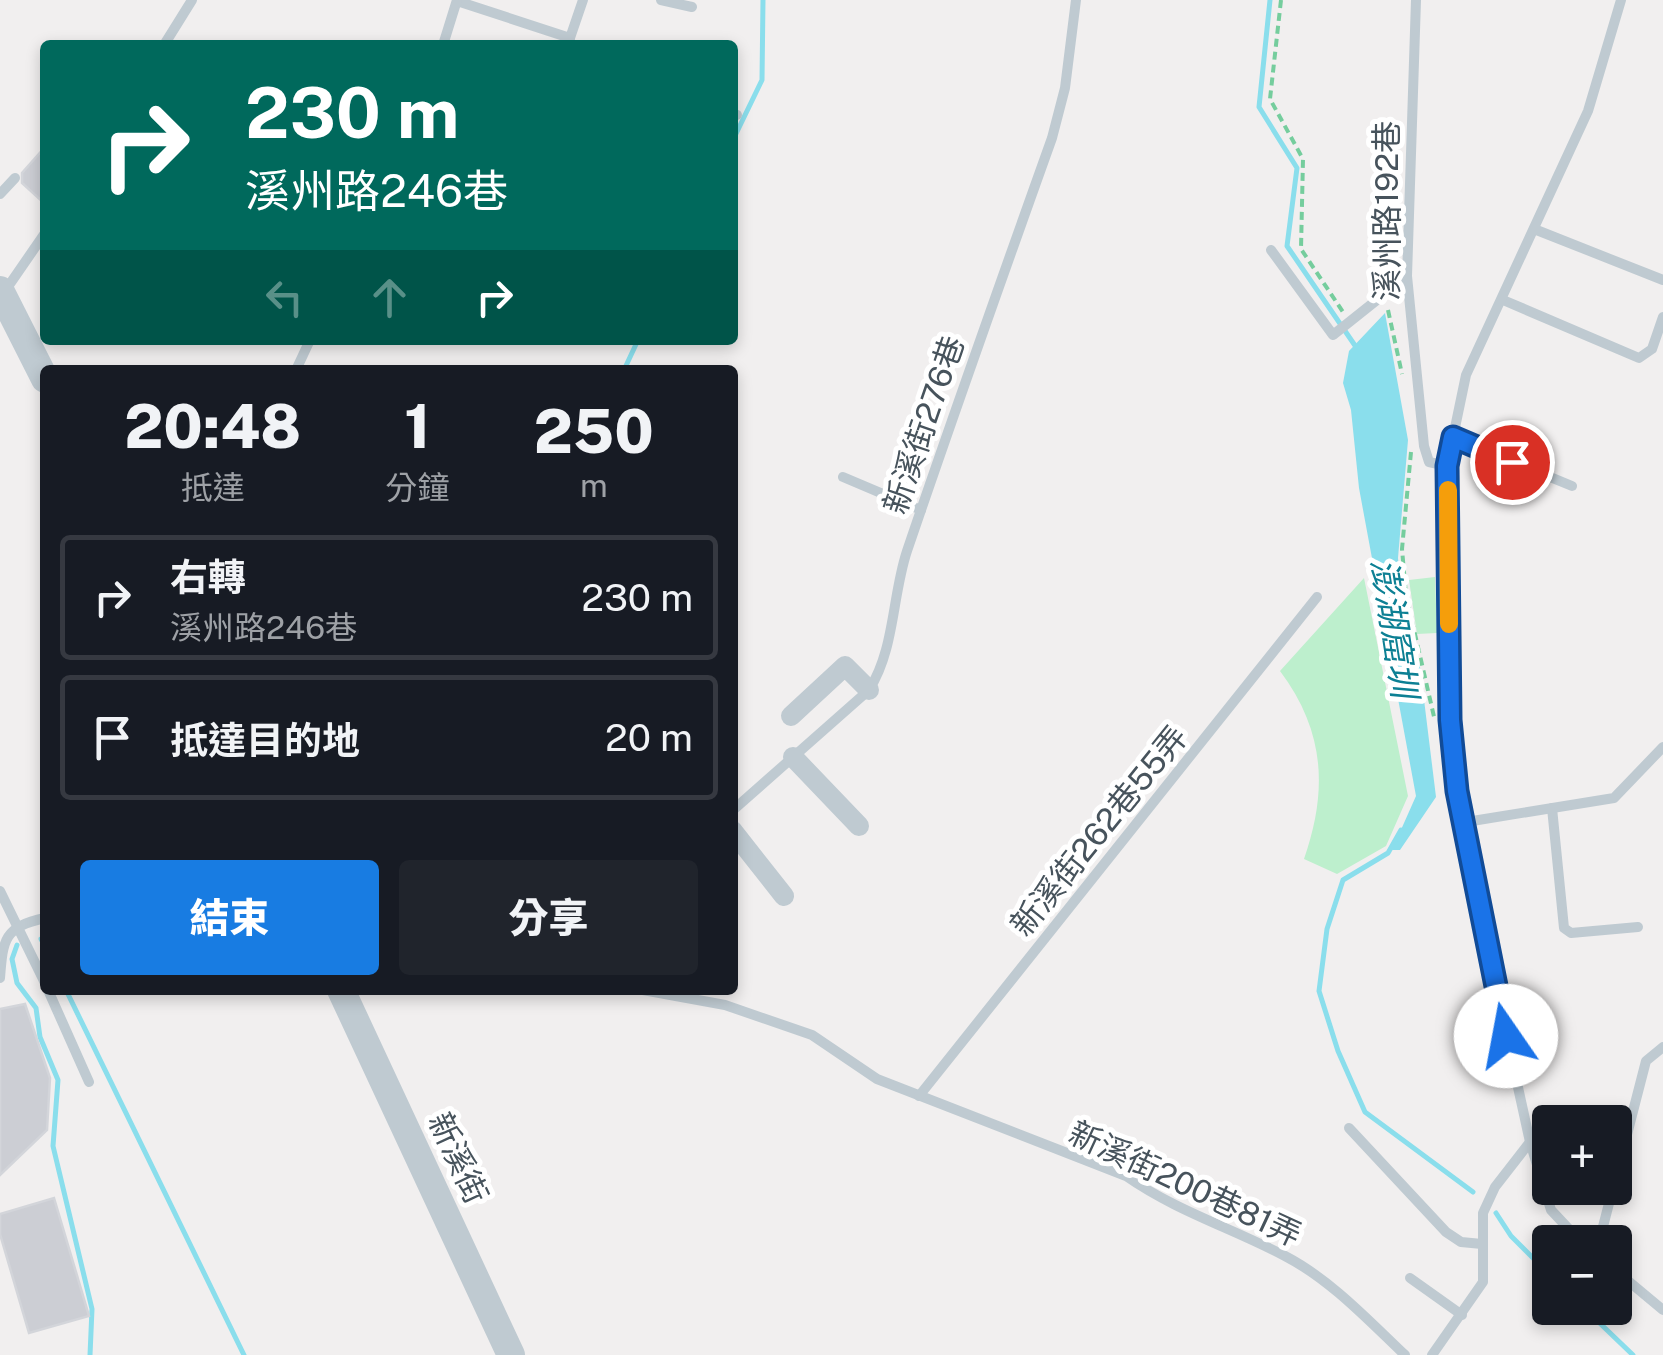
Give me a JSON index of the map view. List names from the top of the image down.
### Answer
{
  "streets": {
    "street": ["新溪街"],
    "lane": [
      "溪州路192巷",
      "新溪街276巷",
      "新溪街262巷55弄",
      "新溪街200巷81弄"
    ]
  },
  "crossings": [
    ["新溪街262巷55弄", "新溪街200巷81弄"]
  ],
  "water": ["澎湖窟圳"],
  "page": {
    "turn": ["230 m", "溪州路246巷"],
    "eta": [
      "20:48",
      "抵達",
      "1",
      "分鐘",
      "250",
      "m"
    ],
    "list": [
      {
        "name": "右轉",
        "note": "溪州路246巷",
        "value": "230 m"
      },
      {
        "name": "抵達目的地",
        "value": "20 m"
      }
    ],
    "buttons": ["結束", "分享"],
    "map_buttons": ["+", "−"]
  }
}
